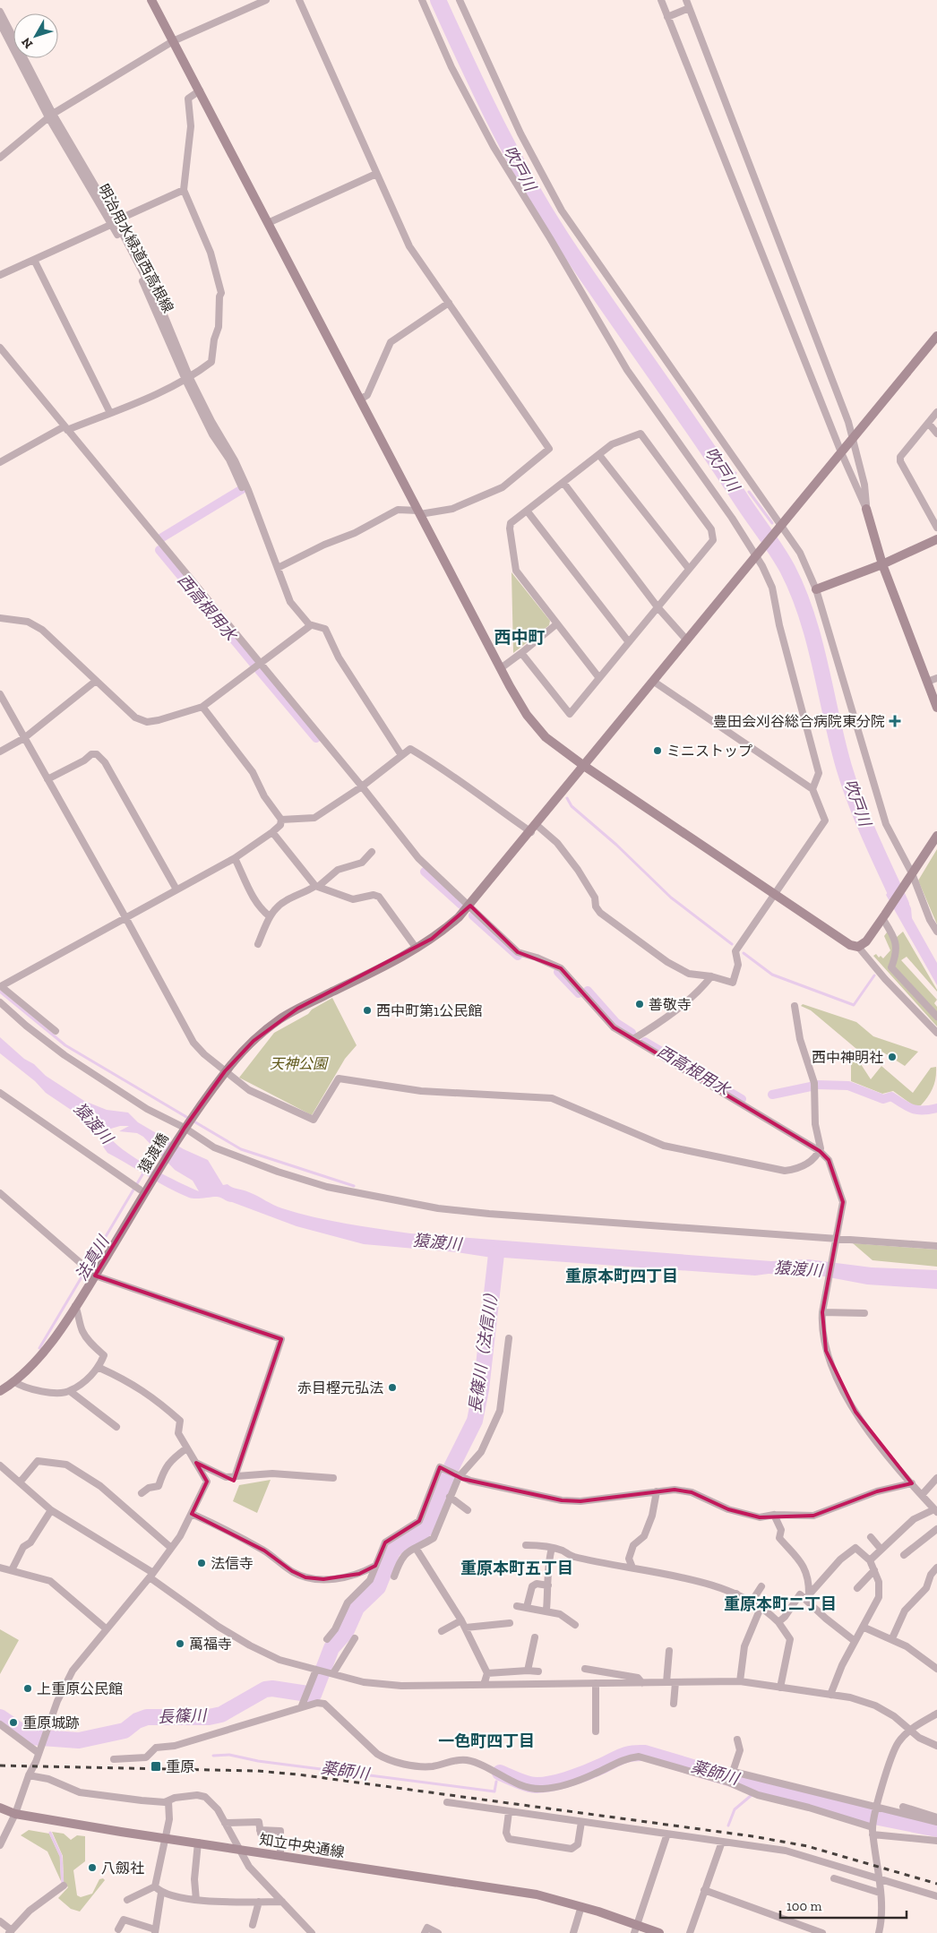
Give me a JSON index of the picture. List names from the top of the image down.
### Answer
{
  "streets": {
    "street": ["猿渡橋", "知立中央通線"]
  },
  "districts": [
    "西中町",
    "重原本町四丁目",
    "重原本町五丁目",
    "重原本町二丁目",
    "一色町四丁目"
  ],
  "water": [
    "吹戸川",
    "西高根用水",
    "猿渡川",
    "法真川",
    "長篠川（法信川）",
    "長篠川",
    "薬師川"
  ],
  "parks": ["天神公園"],
  "places": {
    "health": ["豊田会刈谷総合病院東分院"],
    "other": [
      "ミニストップ",
      "善敬寺",
      "西中町第1公民館",
      "西中神明社",
      "赤目樫元弘法",
      "法信寺",
      "萬福寺",
      "上重原公民館",
      "重原城跡",
      "八劔社"
    ],
    "transit": ["重原"]
  },
  "scale_bar": "100 m",
  "north": "bottom left"
}
